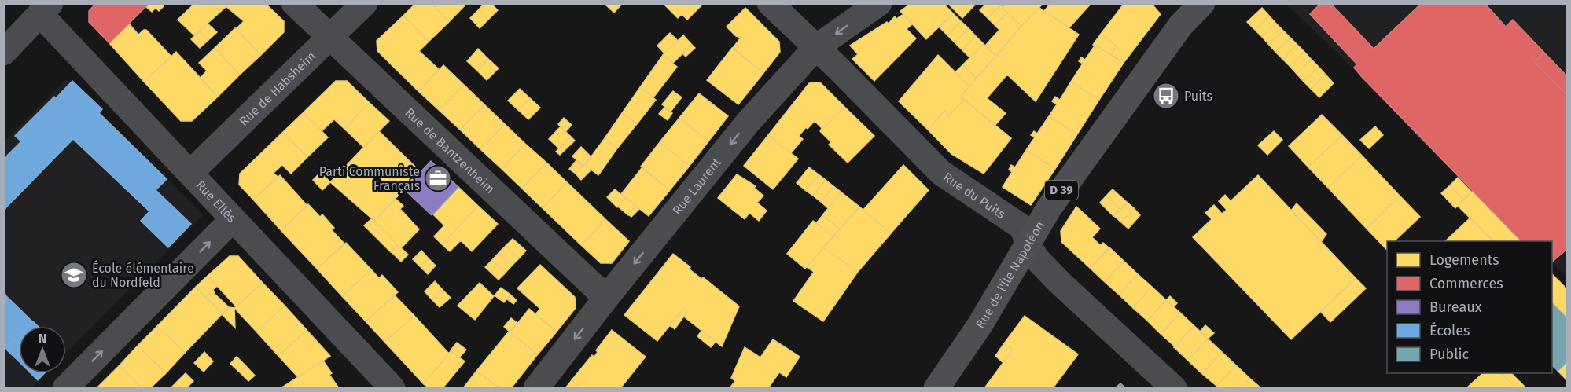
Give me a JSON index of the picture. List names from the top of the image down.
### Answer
{
  "streets": {
    "main road": ["D 39", "Rue de l'Île Napoléon"],
    "street": [
      "Rue de Habsheim",
      "Rue de Bantzenheim",
      "Rue Laurent",
      "Rue du Puits",
      "Rue Ellès"
    ]
  },
  "crossings": [
    ["Rue de Habsheim", "Rue de Bantzenheim"],
    ["Rue de Habsheim", "Rue Ellès"],
    ["Rue de Bantzenheim", "Rue Laurent"],
    ["Rue Laurent", "Rue du Puits"],
    ["Rue du Puits", "Rue de l'Île Napoléon"]
  ],
  "one_way": ["Rue Laurent"],
  "places": {
    "bus stop": ["Puits"],
    "office": ["Parti Communiste Français"],
    "school or university": ["École élémentaire du Nordfeld"]
  },
  "legend": [
    "Logements",
    "Commerces",
    "Bureaux",
    "Écoles",
    "Public"
  ],
  "north": "top"
}
